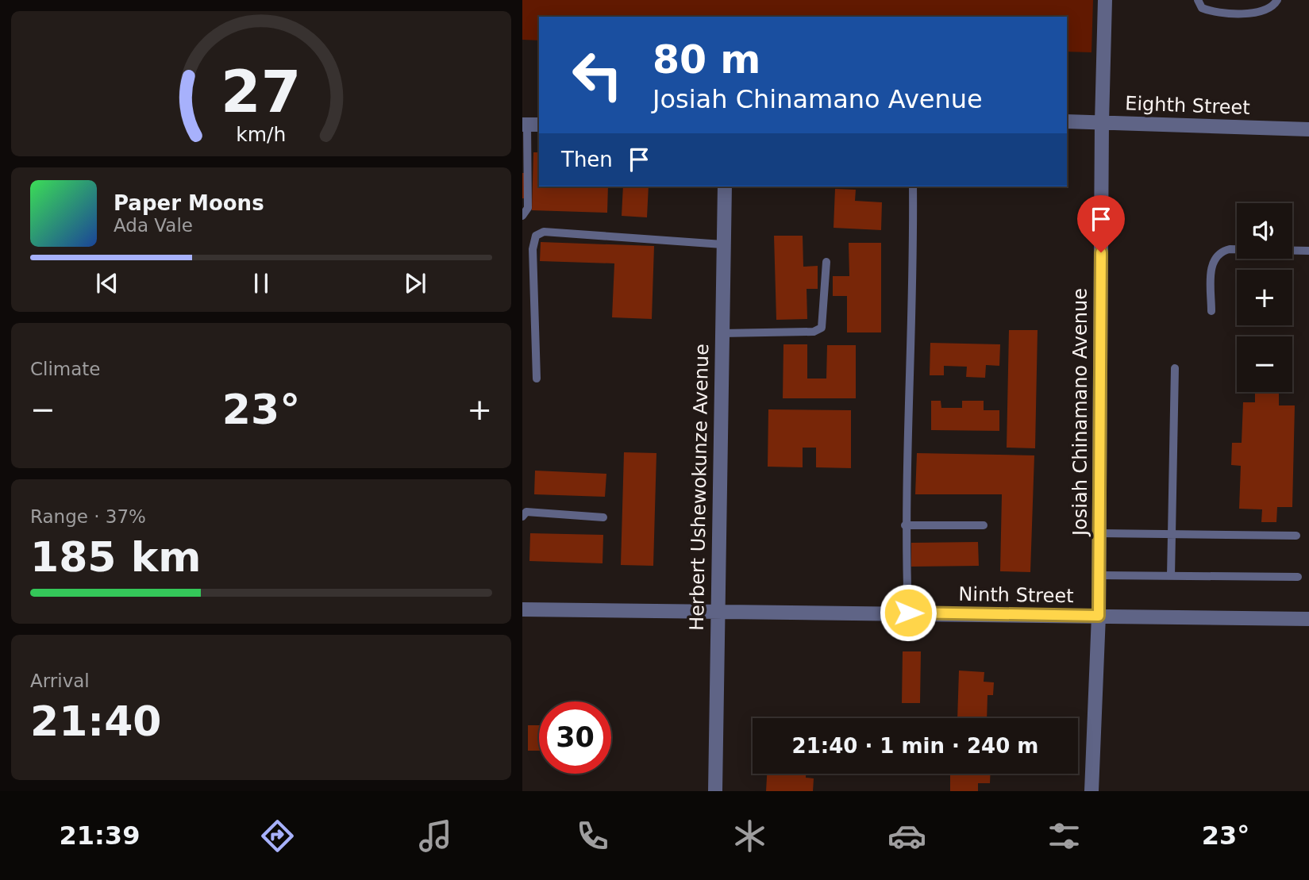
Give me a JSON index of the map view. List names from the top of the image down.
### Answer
{
  "streets": {
    "street": [
      "Eighth Street",
      "Josiah Chinamano Avenue",
      "Herbert Ushewokunze Avenue",
      "Ninth Street"
    ]
  },
  "crossings": [
    ["Eighth Street", "Josiah Chinamano Avenue"],
    ["Josiah Chinamano Avenue", "Ninth Street"],
    ["Herbert Ushewokunze Avenue", "Ninth Street"]
  ],
  "page": {
    "turn": ["80 m", "Josiah Chinamano Avenue"],
    "then": "Then",
    "song": ["Paper Moons", "Ada Vale"],
    "map_buttons": ["+", "−"],
    "tile": [
      "Climate",
      ["Range · 37%", "185 km"],
      ["Arrival", "21:40"]
    ],
    "heat": ["−", "23°", "+"],
    "limit": "30",
    "trip": "21:40 · 1 min · 240 m",
    "tabs": ["21:39", "23°"],
    "gauge": ["27", "km/h"]
  }
}
